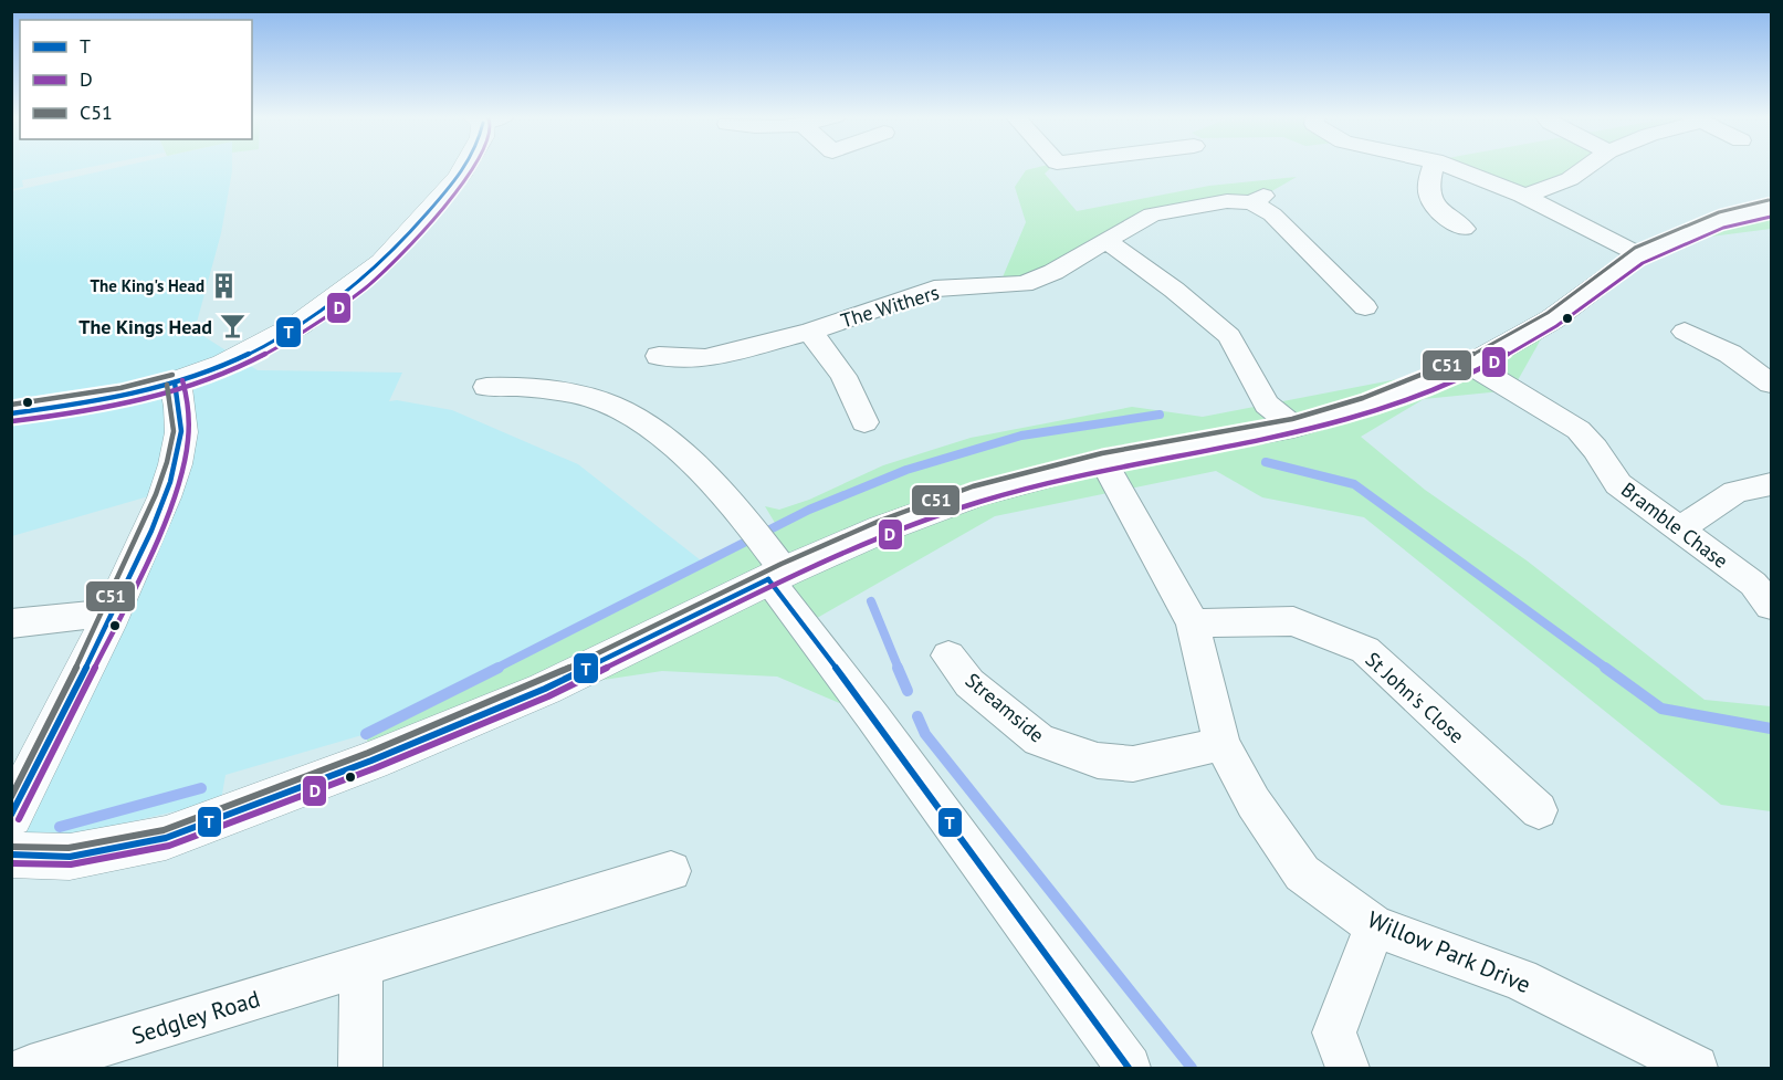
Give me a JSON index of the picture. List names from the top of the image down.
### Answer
{
  "streets": {
    "street": [
      "The Withers",
      "Bramble Chase",
      "St John's Close",
      "Streamside",
      "Willow Park Drive",
      "Sedgley Road"
    ]
  },
  "crossings": [
    ["St John's Close", "Willow Park Drive"],
    ["Streamside", "Willow Park Drive"]
  ],
  "places": {
    "building": ["The King's Head"],
    "bar": ["The Kings Head"]
  },
  "lines": ["transit line T", "transit line D", "transit line C51"],
  "legend": ["T", "D", "C51"]
}
